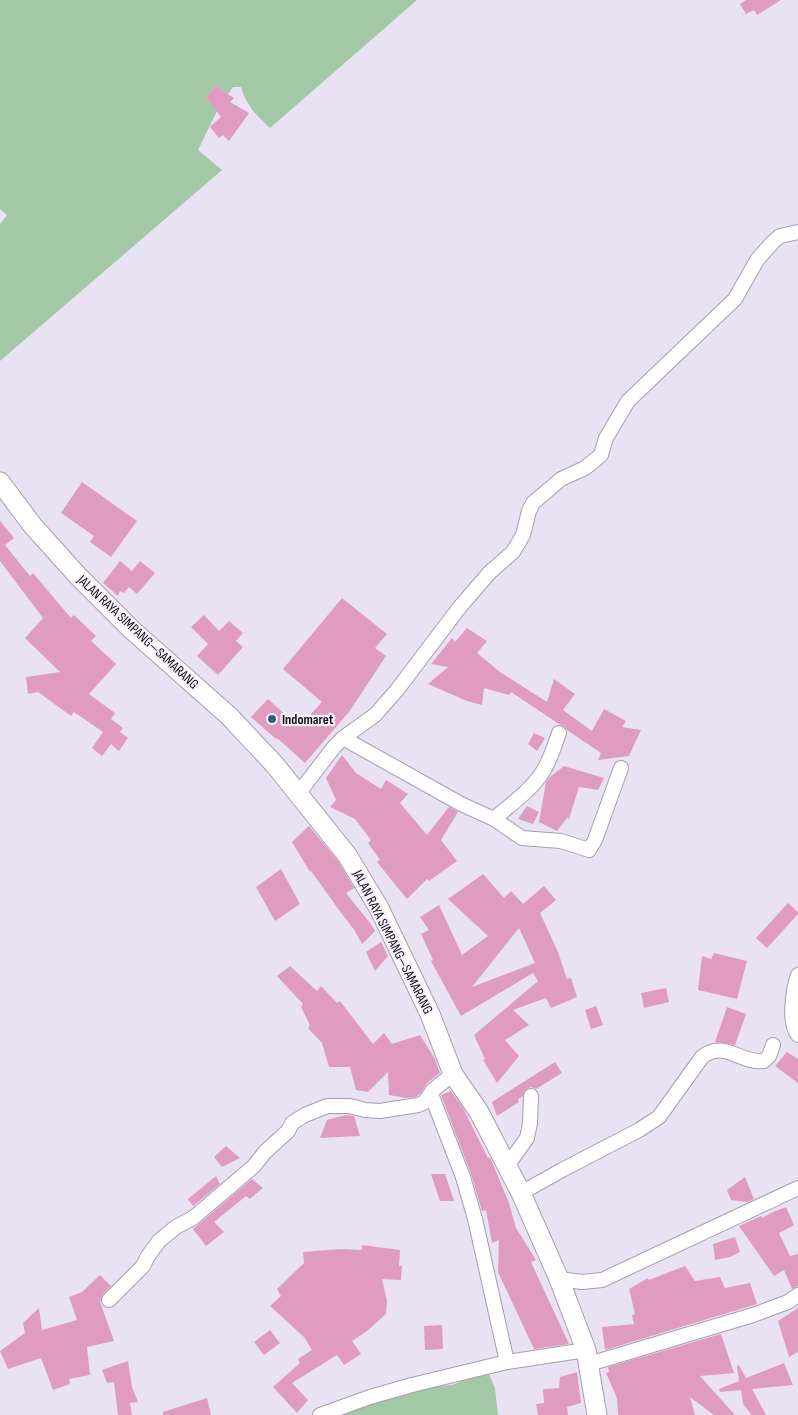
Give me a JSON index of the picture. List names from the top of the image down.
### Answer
{
  "streets": {
    "main road": ["JALAN RAYA SIMPANG—SAMARANG"]
  },
  "places": ["Indomaret"]
}
